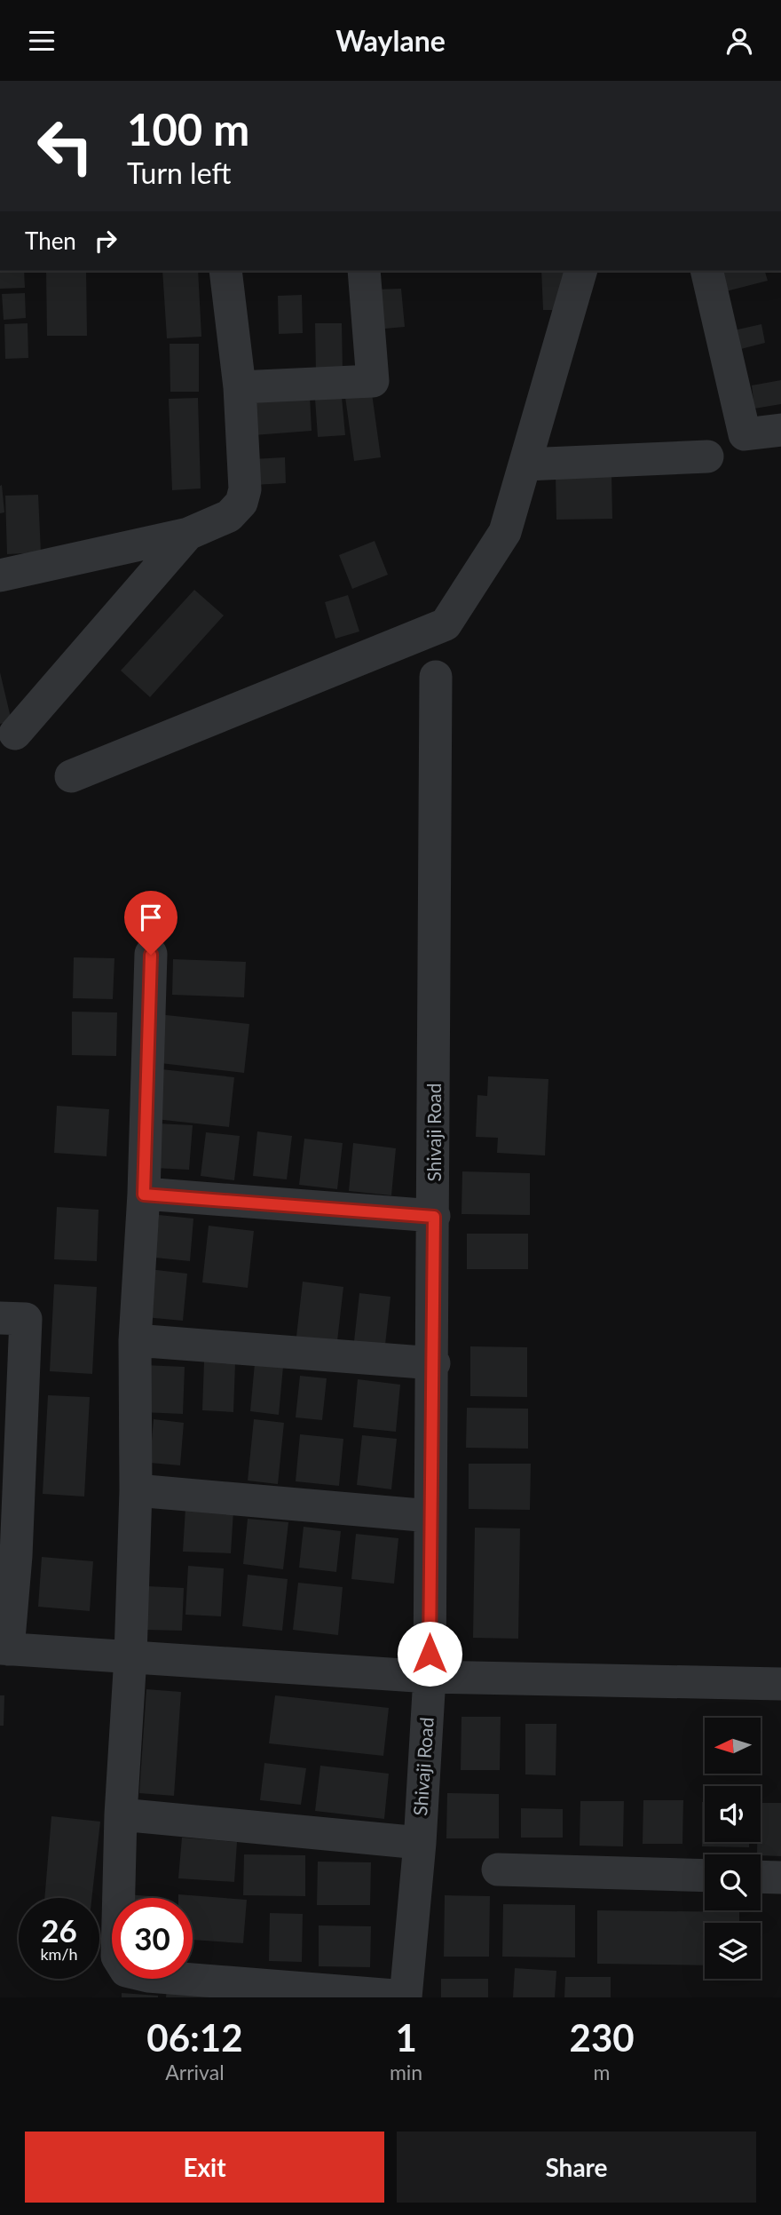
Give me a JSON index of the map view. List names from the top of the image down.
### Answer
{
  "streets": {
    "street": ["Shivaji Road"]
  },
  "north": "left",
  "page": {
    "header": "Waylane",
    "turn": ["100 m", "Turn left"],
    "then": "Then",
    "speed": "26 km/h",
    "limit": "30",
    "eta": [
      "06:12",
      "Arrival",
      "1",
      "min",
      "230",
      "m"
    ],
    "buttons": ["Exit", "Share"]
  }
}
